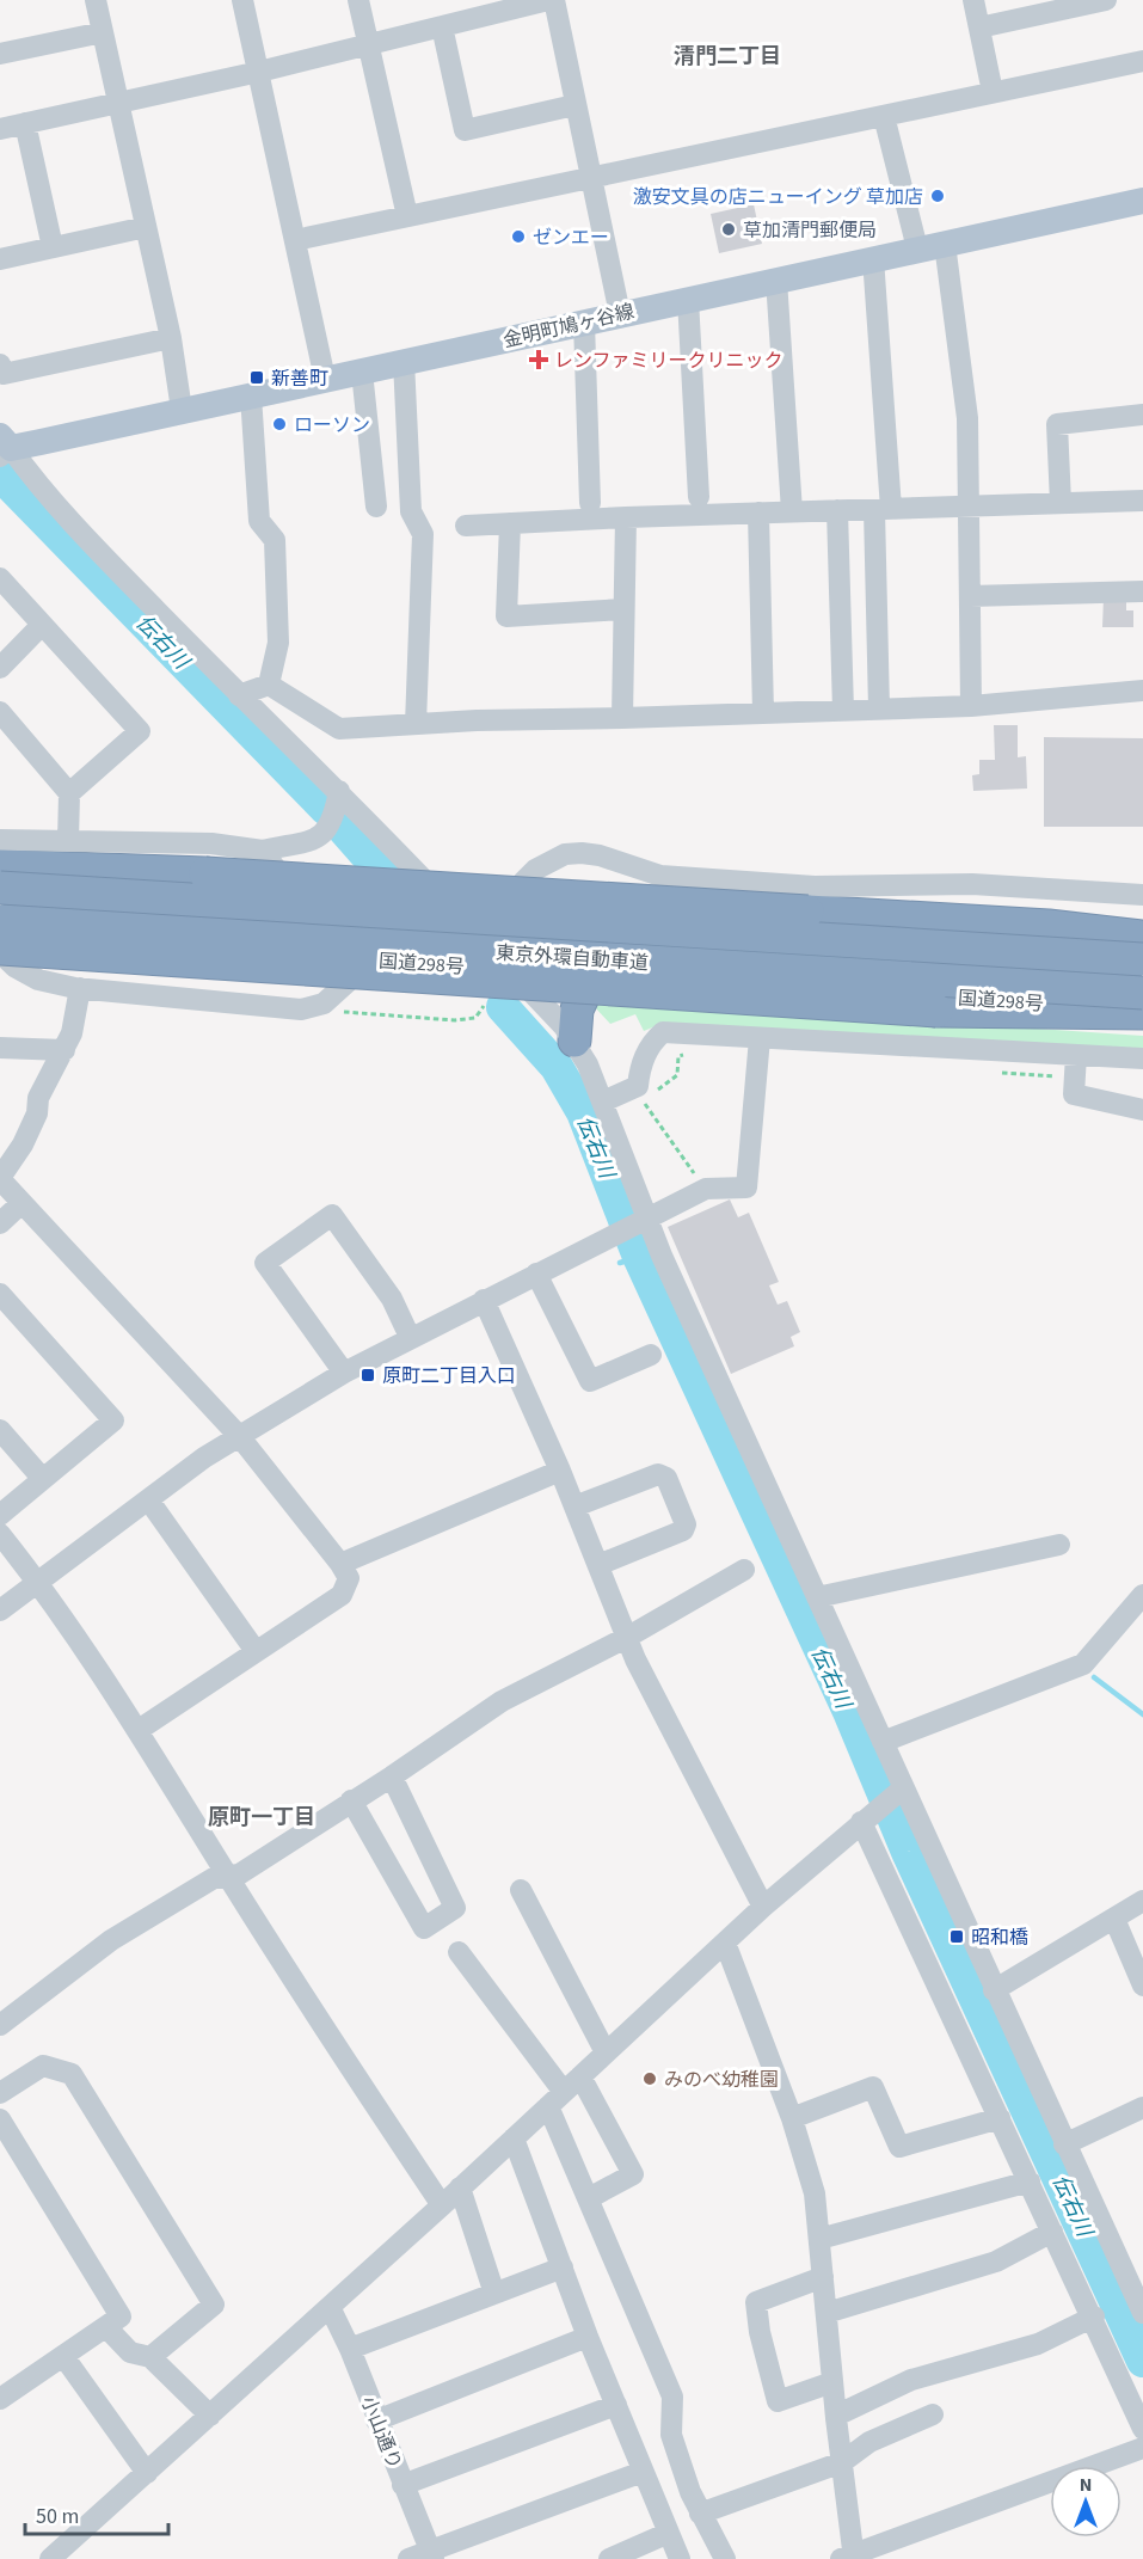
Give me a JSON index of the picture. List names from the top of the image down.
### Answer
{
  "streets": {
    "highway": ["東京外環自動車道", "国道298号"],
    "main road": ["金明町鳩ヶ谷線"],
    "street": ["小山通り"]
  },
  "districts": ["清門二丁目", "原町一丁目"],
  "water": ["伝右川"],
  "places": {
    "other": [
      "激安文具の店ニューイング 草加店",
      "草加清門郵便局",
      "ゼンエー",
      "ローソン",
      "みのべ幼稚園"
    ],
    "health": ["レンファミリークリニック"],
    "transit": ["新善町", "原町二丁目入口", "昭和橋"]
  },
  "scale_bar": "50 m",
  "north": "top"
}
